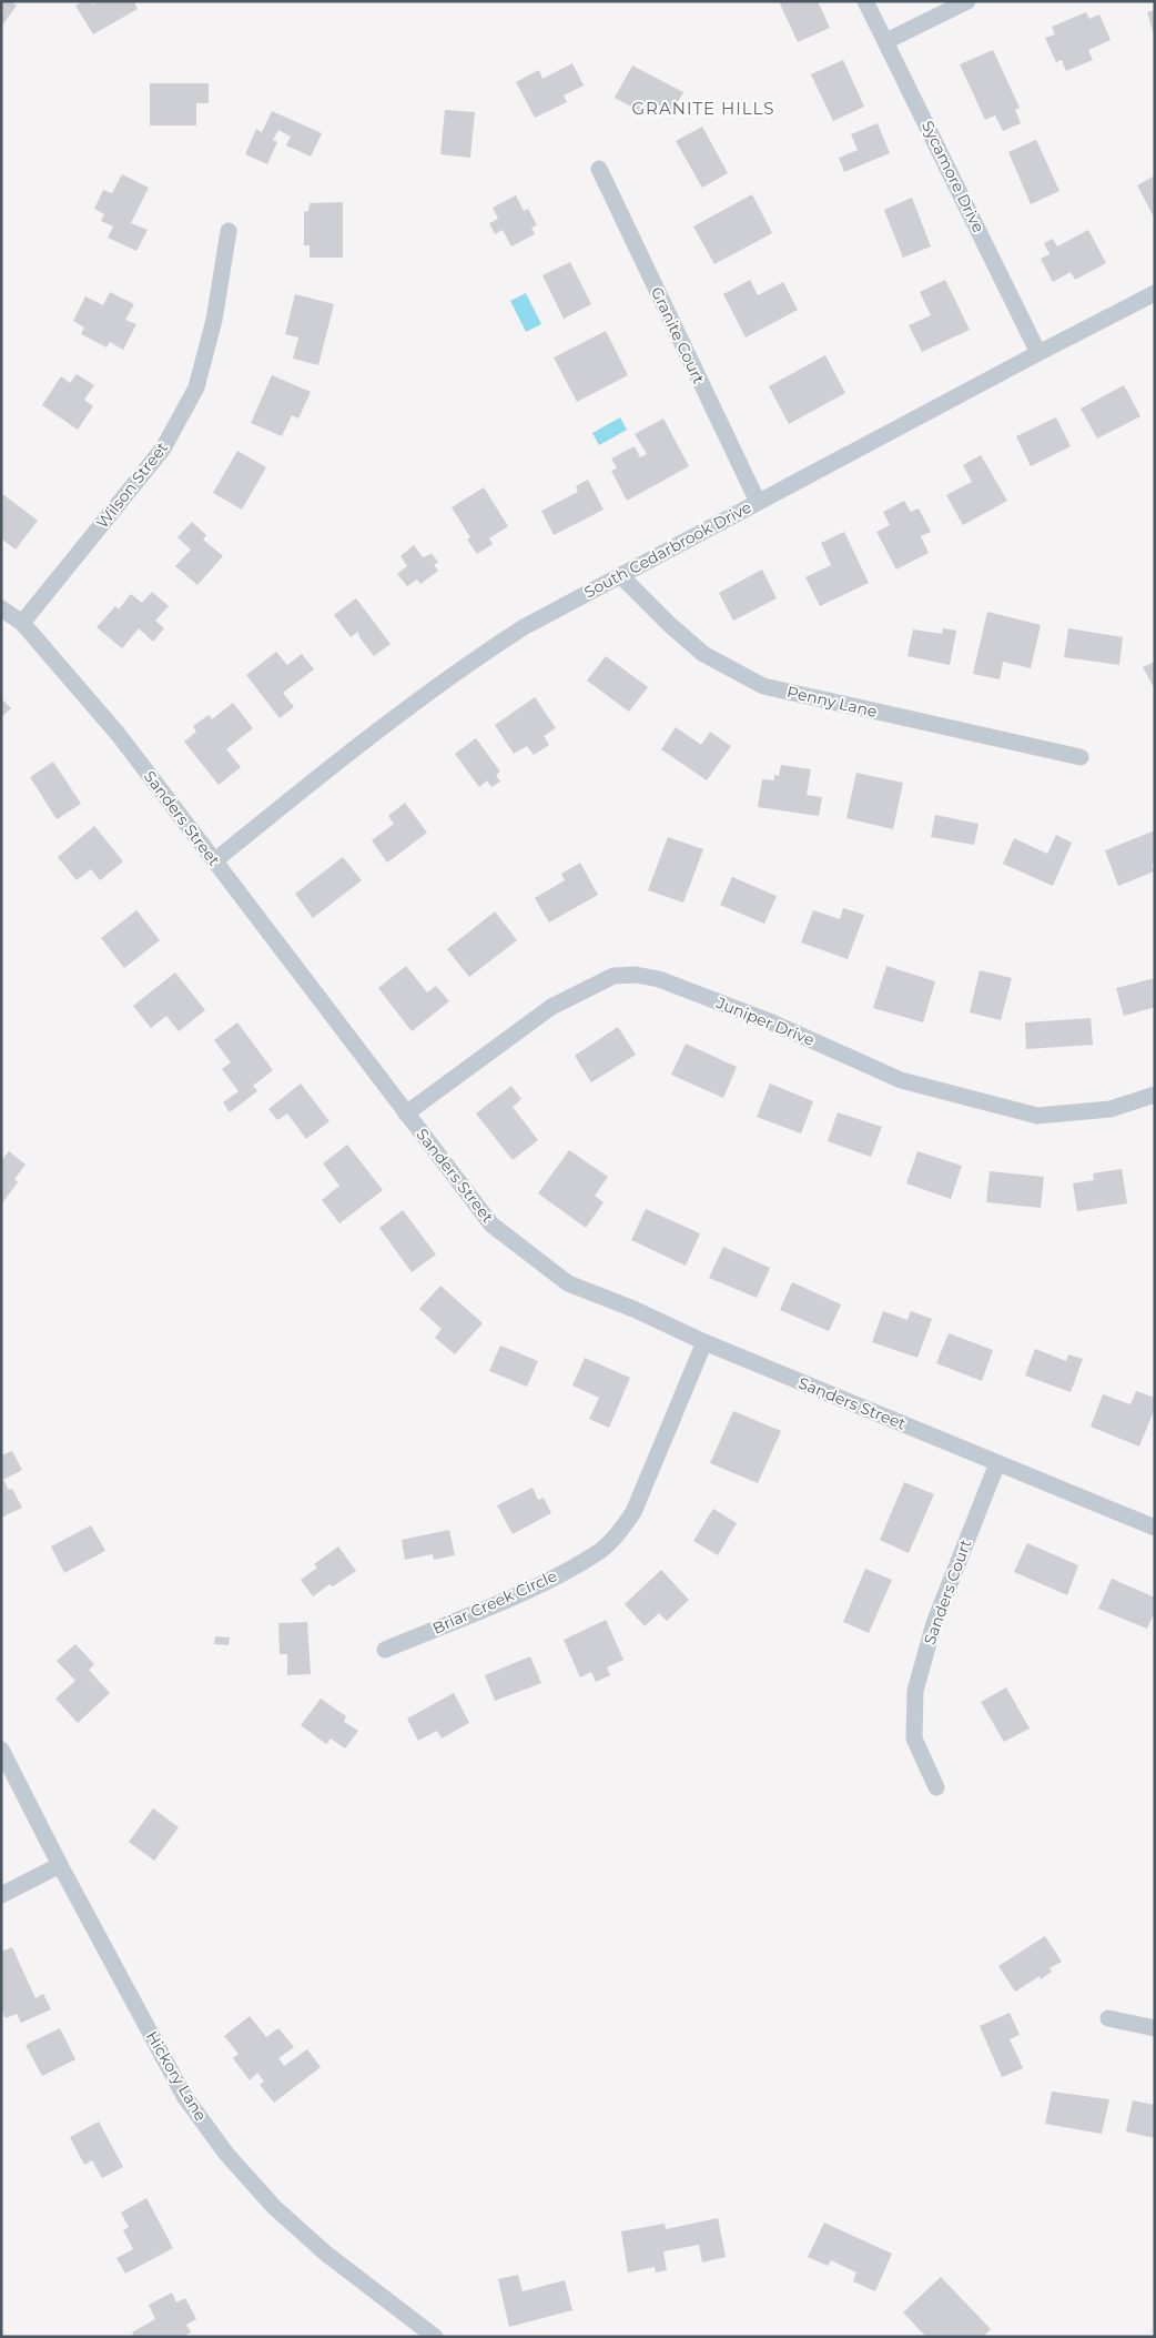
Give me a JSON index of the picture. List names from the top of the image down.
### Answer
{
  "streets": {
    "street": [
      "Sycamore Drive",
      "Granite Court",
      "Wilson Street",
      "South Cedarbrook Drive",
      "Penny Lane",
      "Sanders Street",
      "Juniper Drive",
      "Sanders Court",
      "Briar Creek Circle",
      "Hickory Lane"
    ]
  },
  "crossings": [
    ["Sycamore Drive", "South Cedarbrook Drive"],
    ["Granite Court", "South Cedarbrook Drive"],
    ["Wilson Street", "Sanders Street"],
    ["South Cedarbrook Drive", "Penny Lane"],
    ["South Cedarbrook Drive", "Sanders Street"],
    ["Sanders Street", "Juniper Drive"],
    ["Sanders Street", "Sanders Court"],
    ["Sanders Street", "Briar Creek Circle"]
  ],
  "districts": ["GRANITE HILLS"]
}
